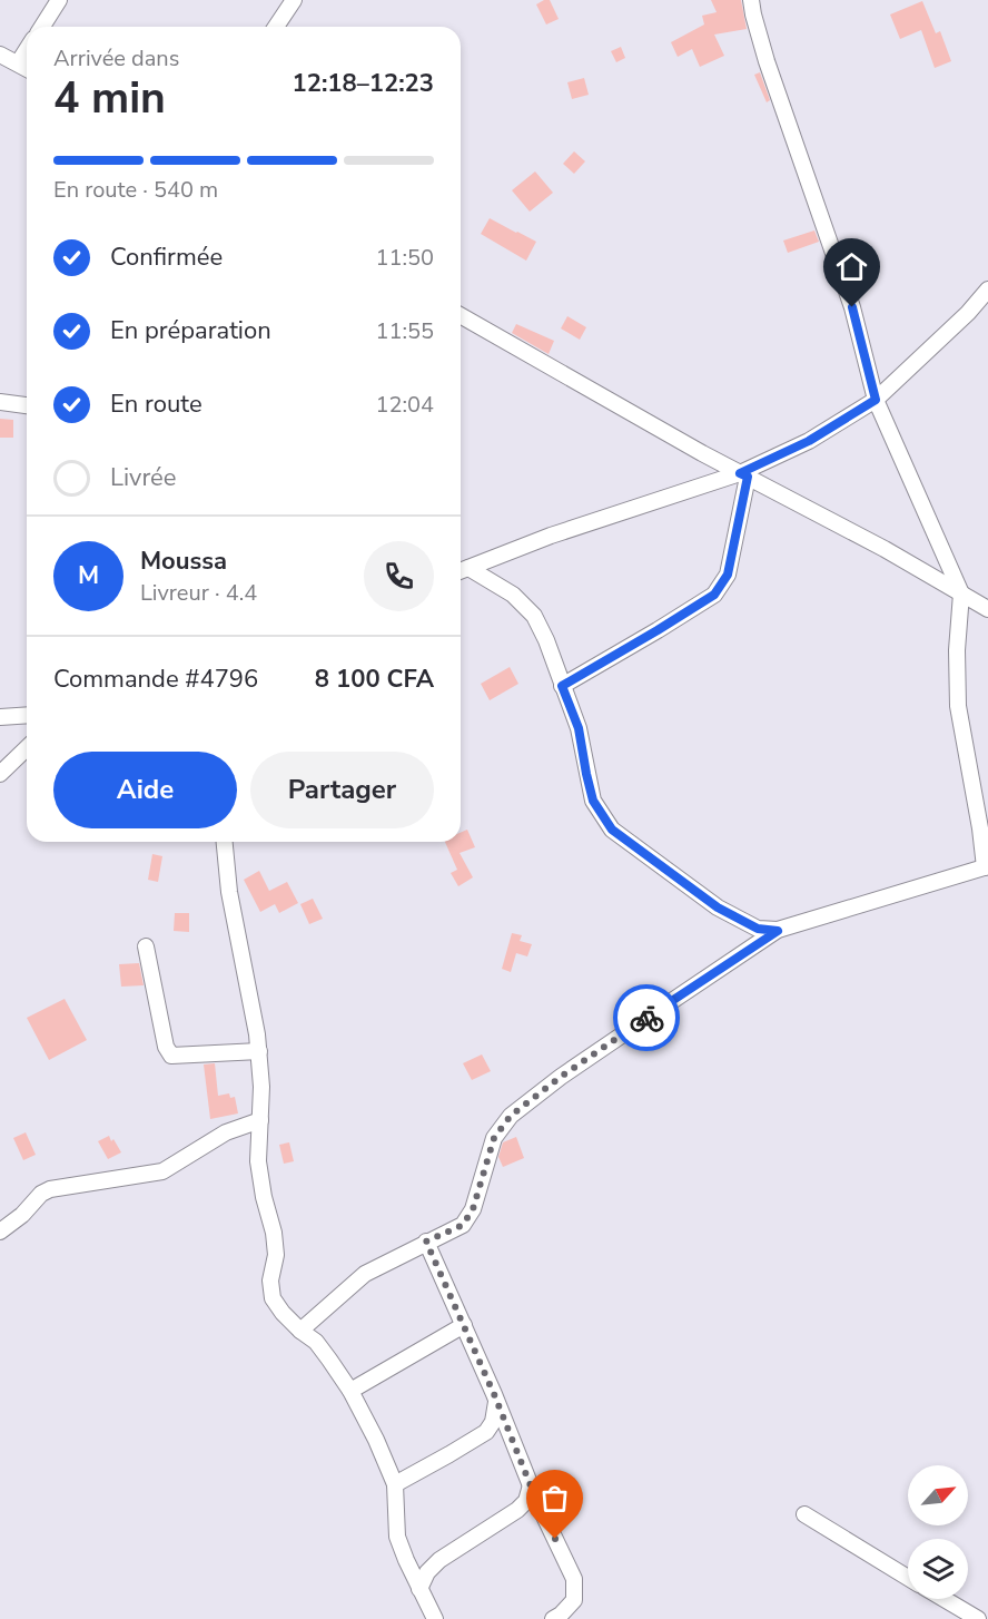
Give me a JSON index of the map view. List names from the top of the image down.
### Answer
{
  "north": "top right",
  "page": {
    "heading": ["4 min", "Arrivée dans", "12:18–12:23"],
    "panel": [
      "Moussa",
      "Livreur · 4.4",
      "Commande #4796",
      "8 100 CFA"
    ],
    "bar": "En route · 540 m",
    "list": [
      ["Confirmée", "11:50"],
      ["En préparation", "11:55"],
      ["En route", "12:04"],
      "Livrée"
    ],
    "round": "M",
    "buttons": ["Aide", "Partager"]
  }
}
